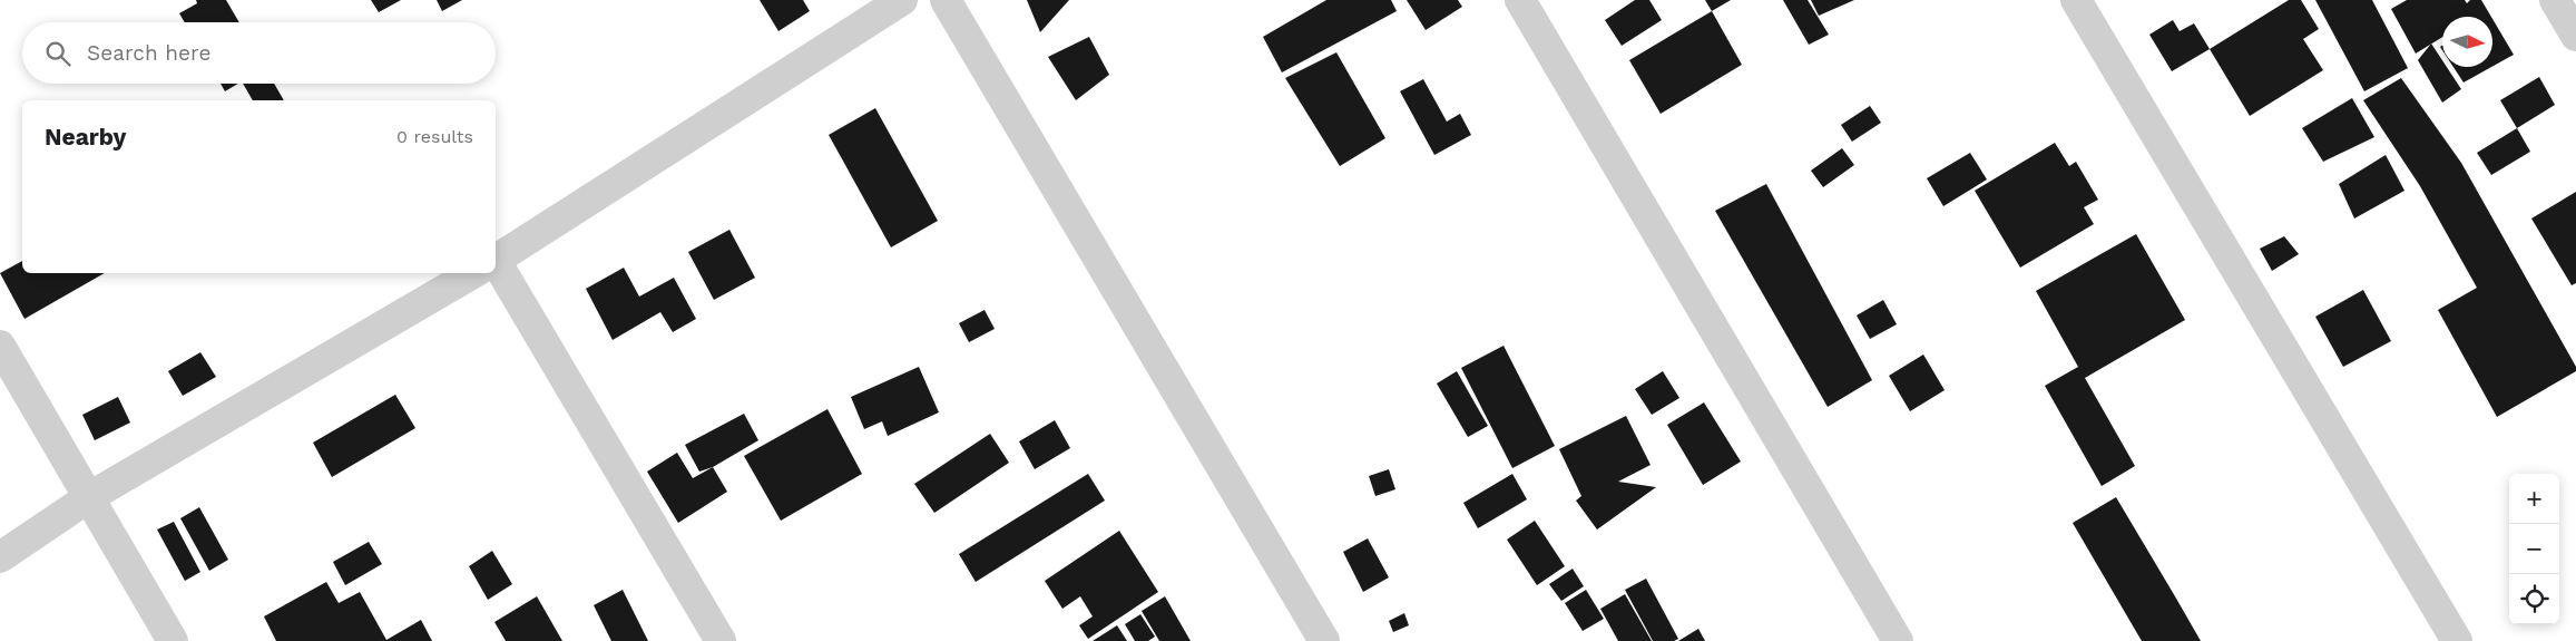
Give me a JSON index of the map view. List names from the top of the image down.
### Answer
{
  "north": "right",
  "page": {
    "search": "Search here",
    "heading": ["Nearby", "0 results"],
    "map_buttons": ["+", "−"]
  }
}
